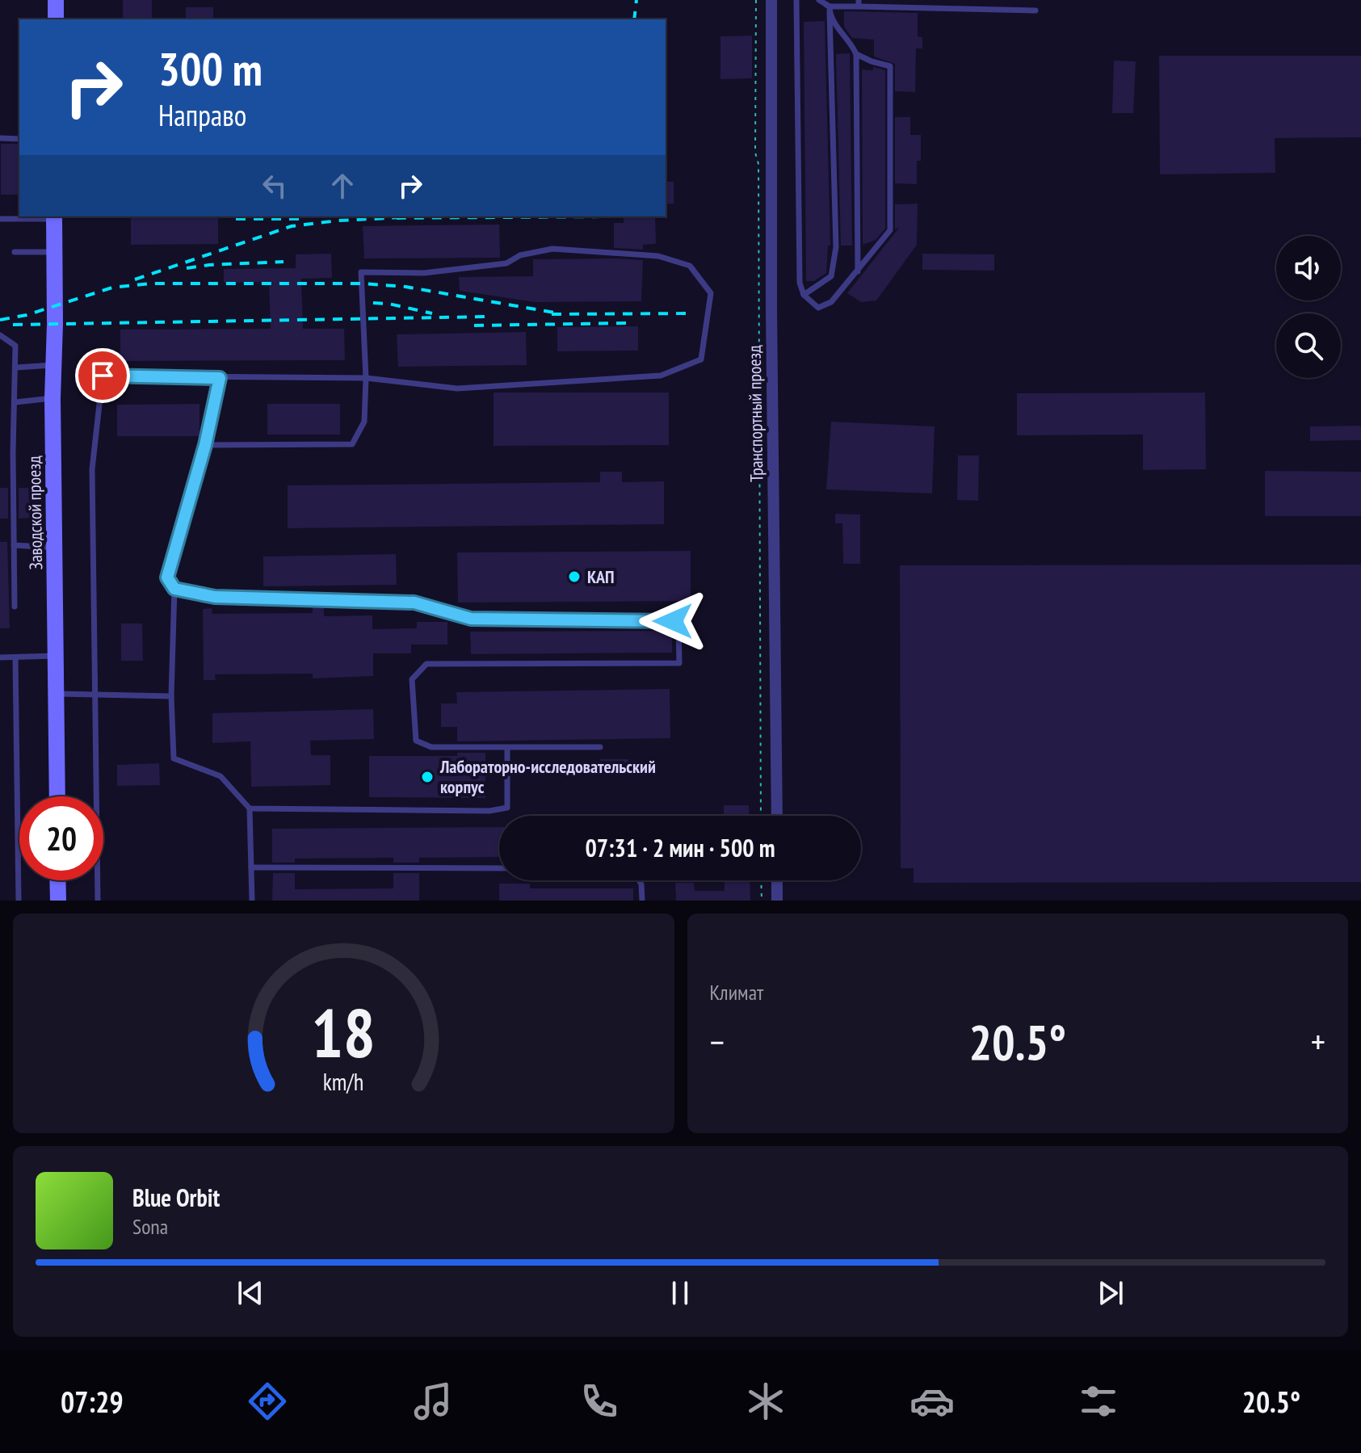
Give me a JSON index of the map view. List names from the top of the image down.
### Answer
{
  "streets": {
    "street": ["Транспортный проезд", "Заводской проезд"]
  },
  "places": ["КАП", "Лабораторно-исследовательский корпус"],
  "page": {
    "turn": ["300 m", "Направо"],
    "limit": "20",
    "trip": "07:31 · 2 мин · 500 m",
    "tile": "Климат",
    "heat": ["−", "20.5°", "+"],
    "song": ["Blue Orbit", "Sona"],
    "tabs": ["07:29", "20.5°"],
    "gauge": ["18", "km/h"]
  }
}
